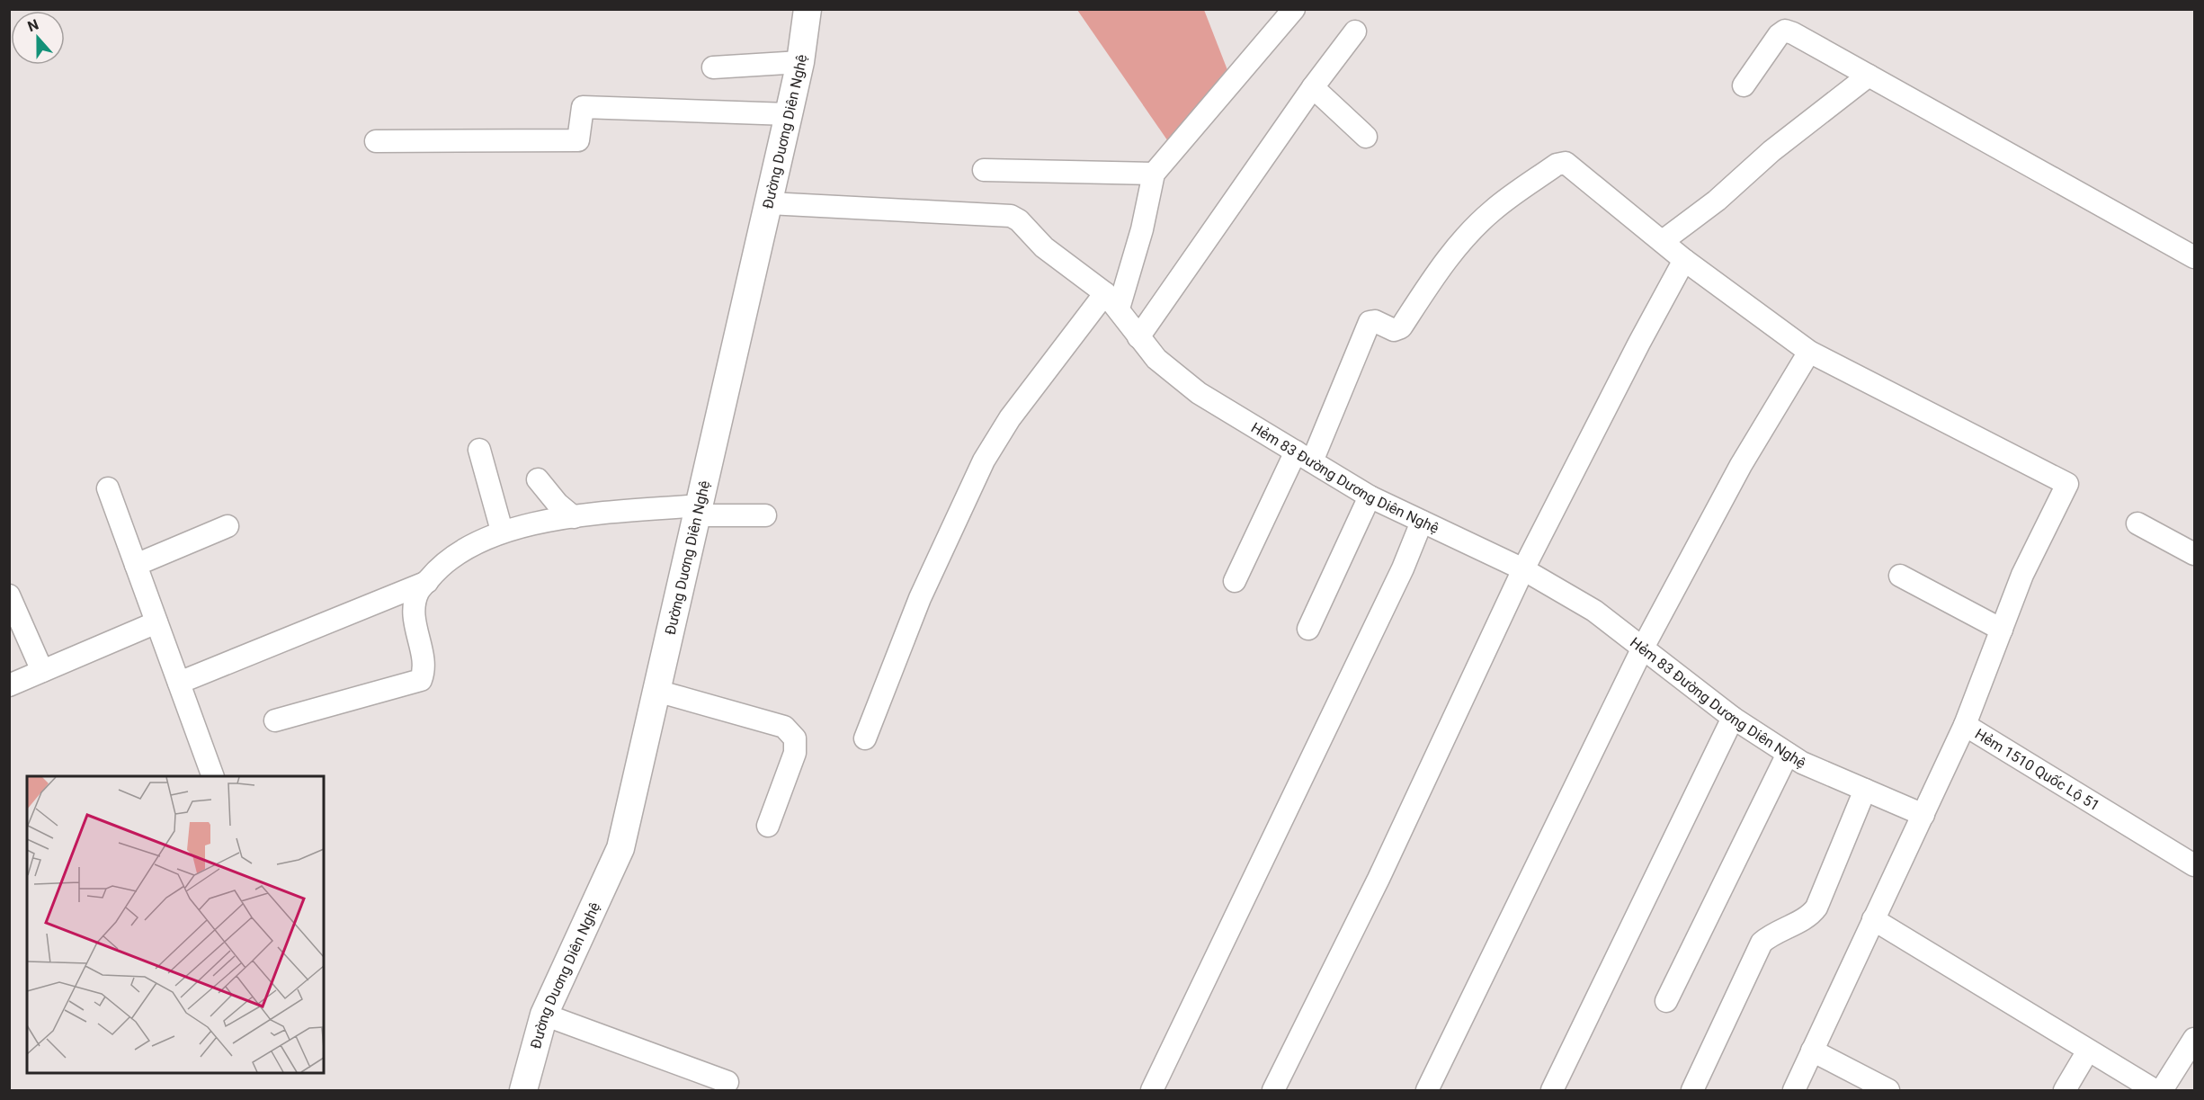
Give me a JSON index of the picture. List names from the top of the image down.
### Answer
{
  "streets": {
    "street": ["Đường Duơng Diên Nghệ", "Hẻm 83 Đường Dương Diên Nghệ", "Hẻm 1510 Quốc Lộ 51"]
  },
  "crossings": [
    ["Đường Duơng Diên Nghệ", "Hẻm 83 Đường Dương Diên Nghệ"],
    ["Hẻm 83 Đường Dương Diên Nghệ", "Hẻm 1510 Quốc Lộ 51"]
  ],
  "north": "top"
}
